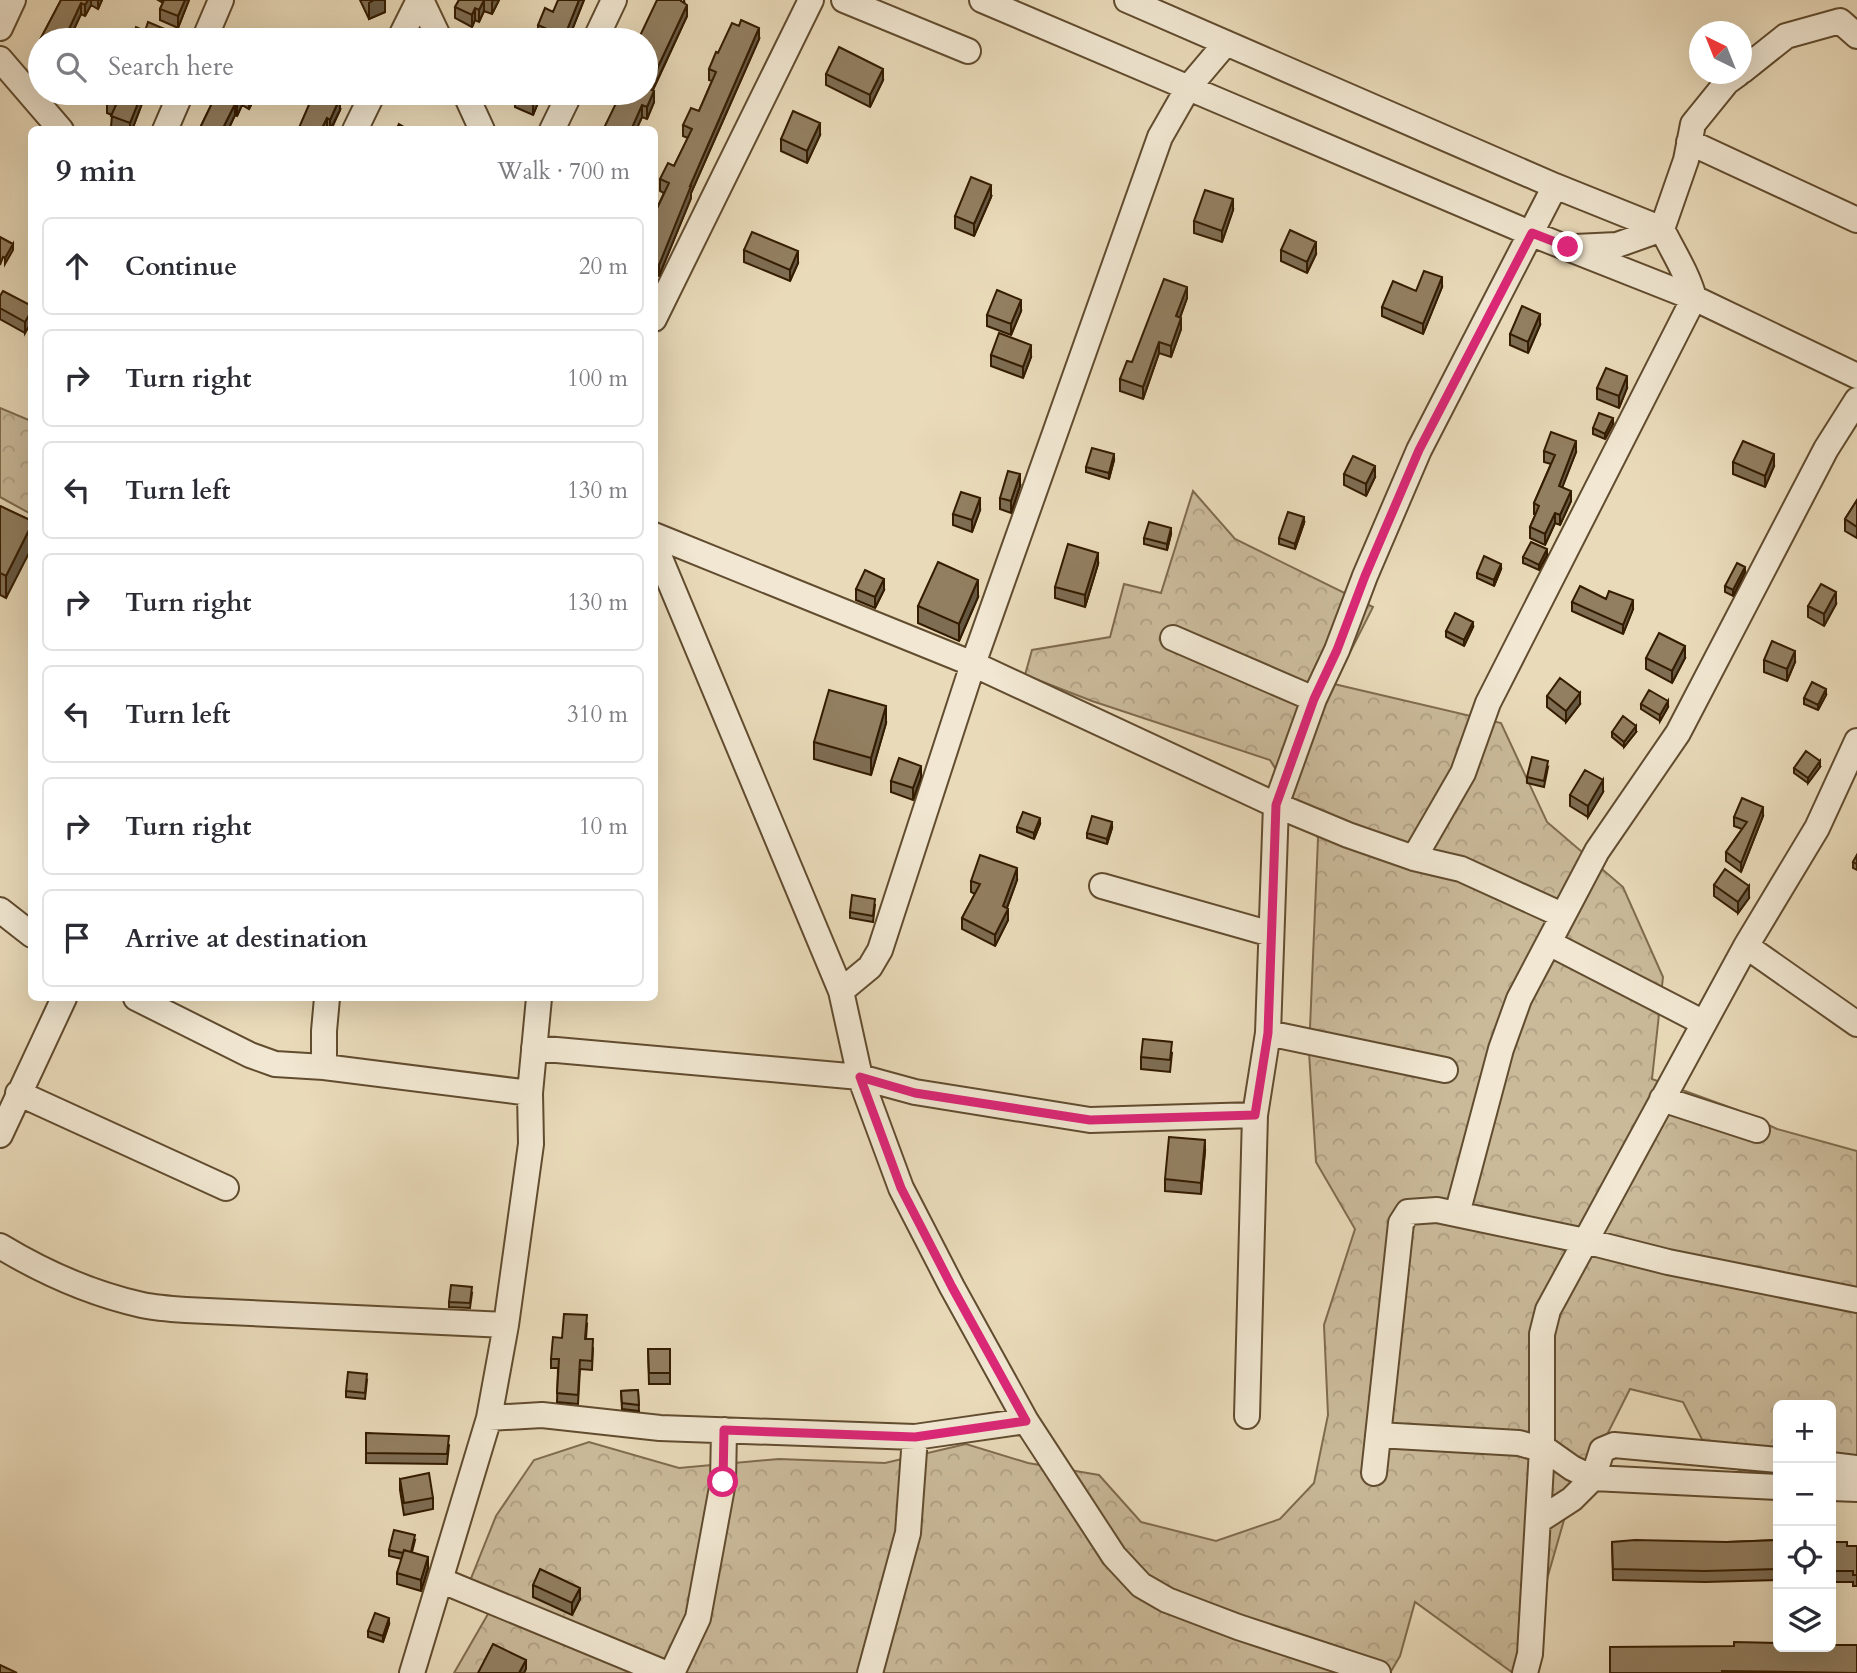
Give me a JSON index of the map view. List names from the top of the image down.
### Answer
{
  "north": "top left",
  "page": {
    "search": "Search here",
    "heading": ["9 min", "Walk · 700 m"],
    "list": [
      ["Continue", "20 m"],
      ["Turn right", "100 m"],
      ["Turn left", "130 m"],
      ["Turn right", "130 m"],
      ["Turn left", "310 m"],
      ["Turn right", "10 m"],
      "Arrive at destination"
    ],
    "map_buttons": ["+", "−"]
  }
}
